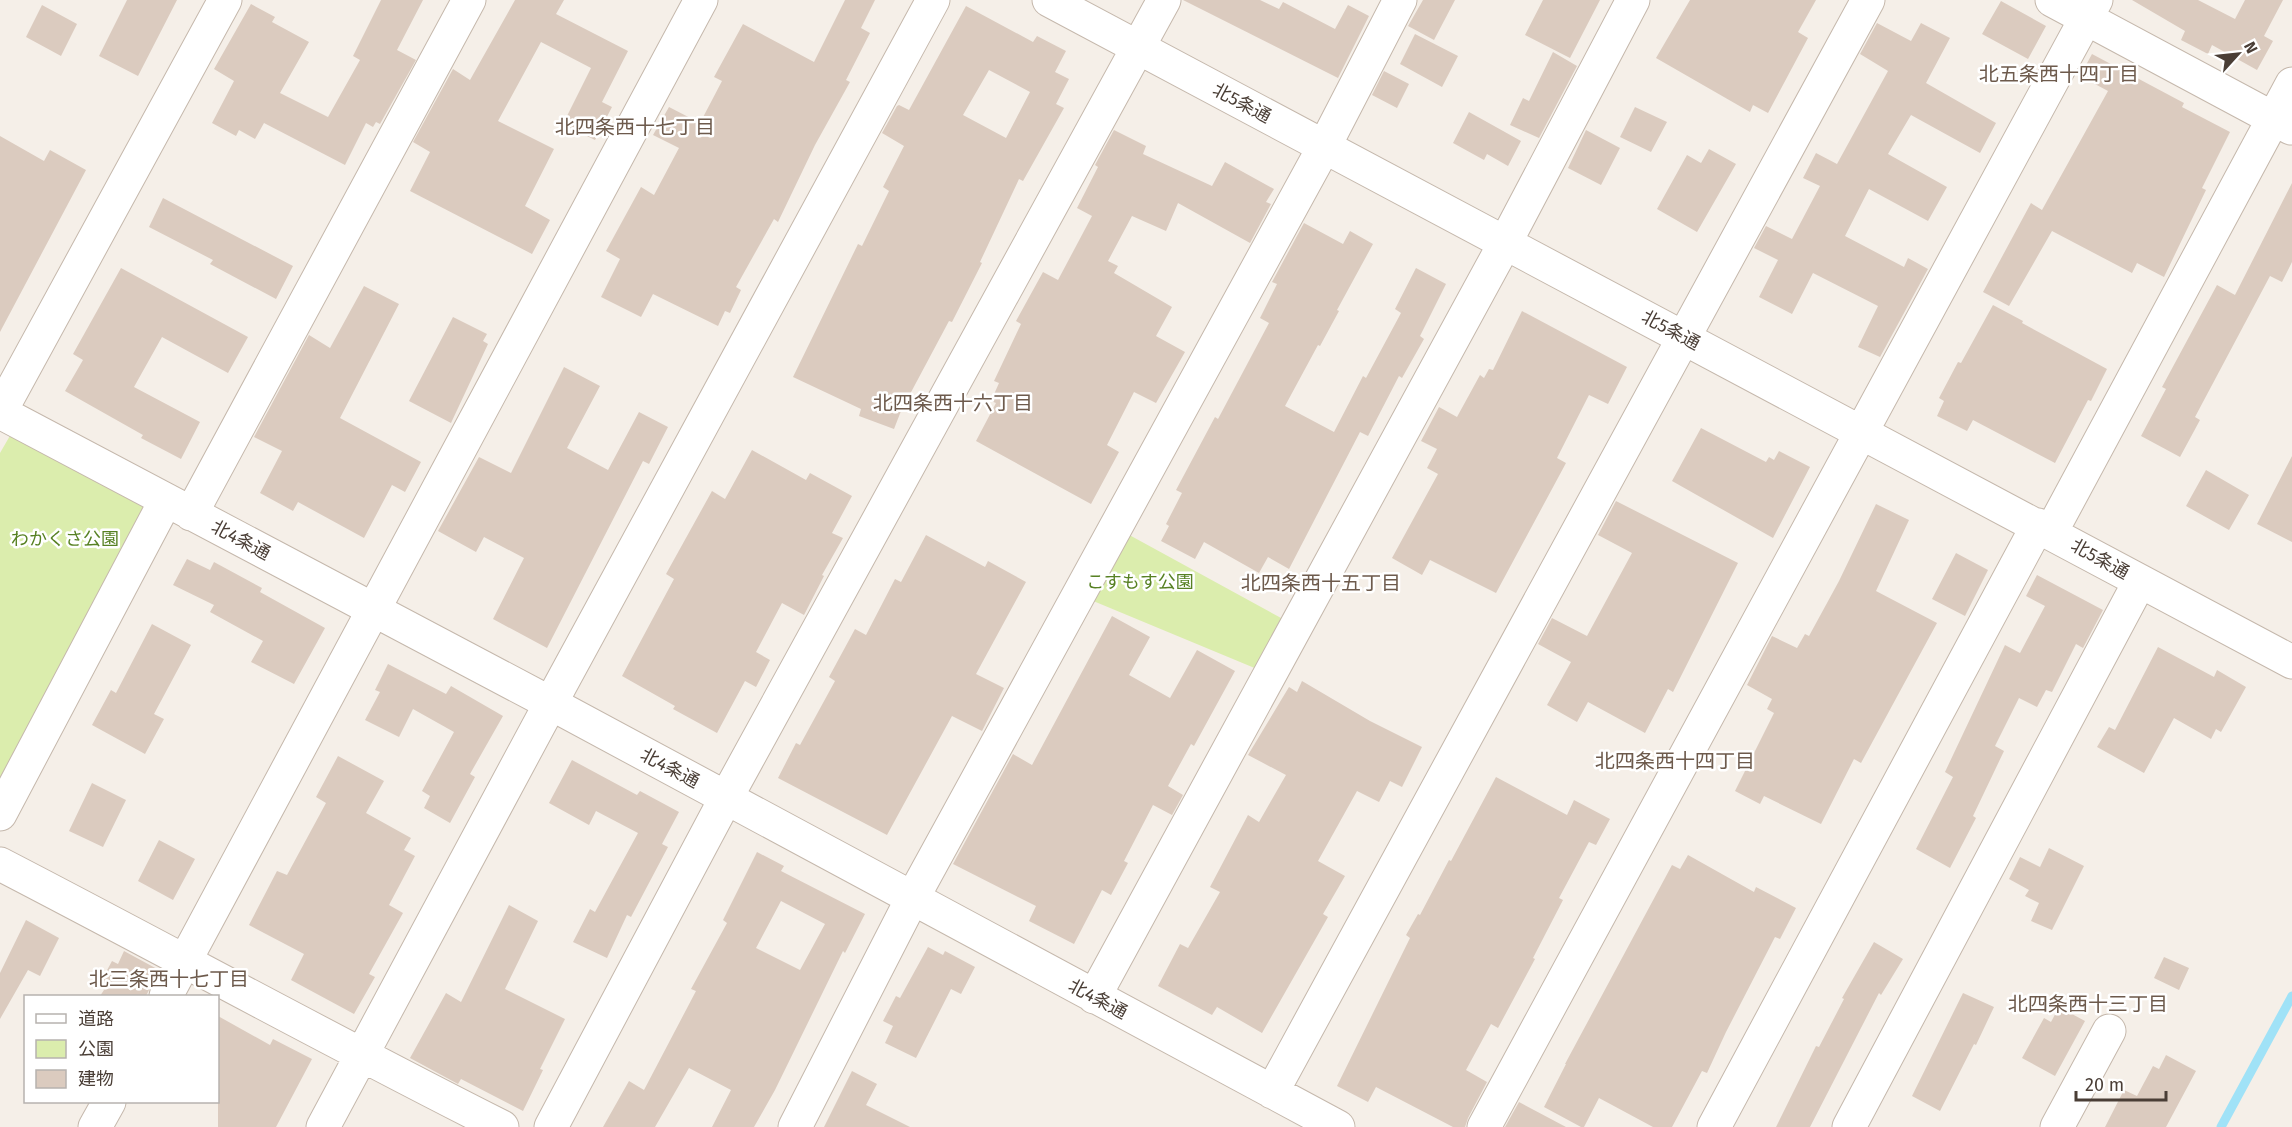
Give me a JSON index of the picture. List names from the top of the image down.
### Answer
{
  "streets": {
    "street": ["北5条通", "北4条通"]
  },
  "districts": [
    "北五条西十四丁目",
    "北四条西十七丁目",
    "北四条西十六丁目",
    "北四条西十五丁目",
    "北四条西十四丁目",
    "北三条西十七丁目",
    "北四条西十三丁目"
  ],
  "parks": ["わかくさ公園", "こすもす公園"],
  "legend": ["道路", "公園", "建物"],
  "scale_bar": "20 m",
  "north": "top right"
}
